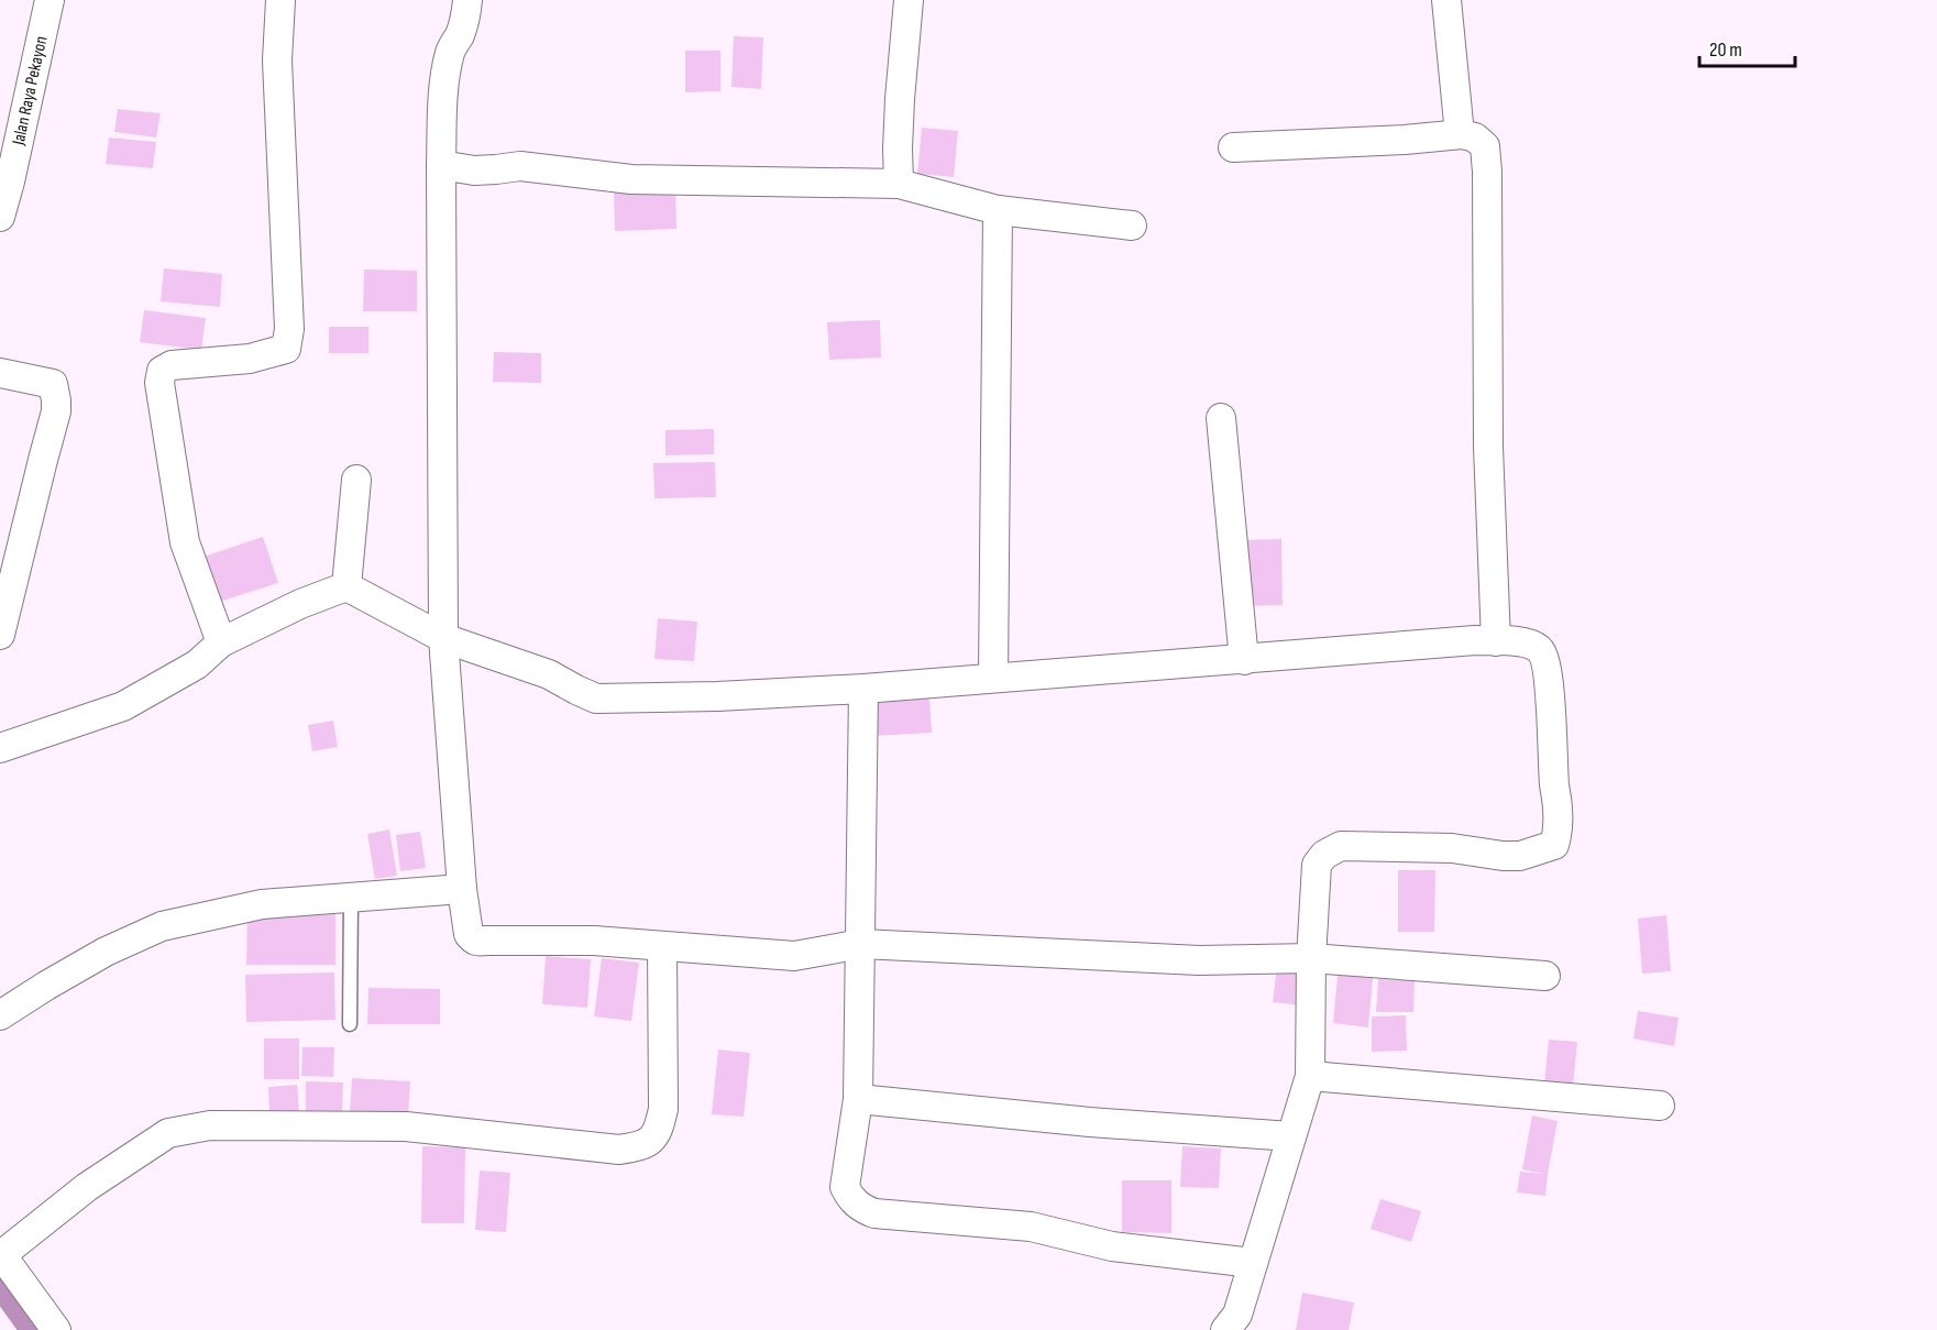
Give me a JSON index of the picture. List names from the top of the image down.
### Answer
{
  "streets": {
    "street": ["Jalan Raya Pekayon"]
  },
  "scale_bar": "20 m"
}
